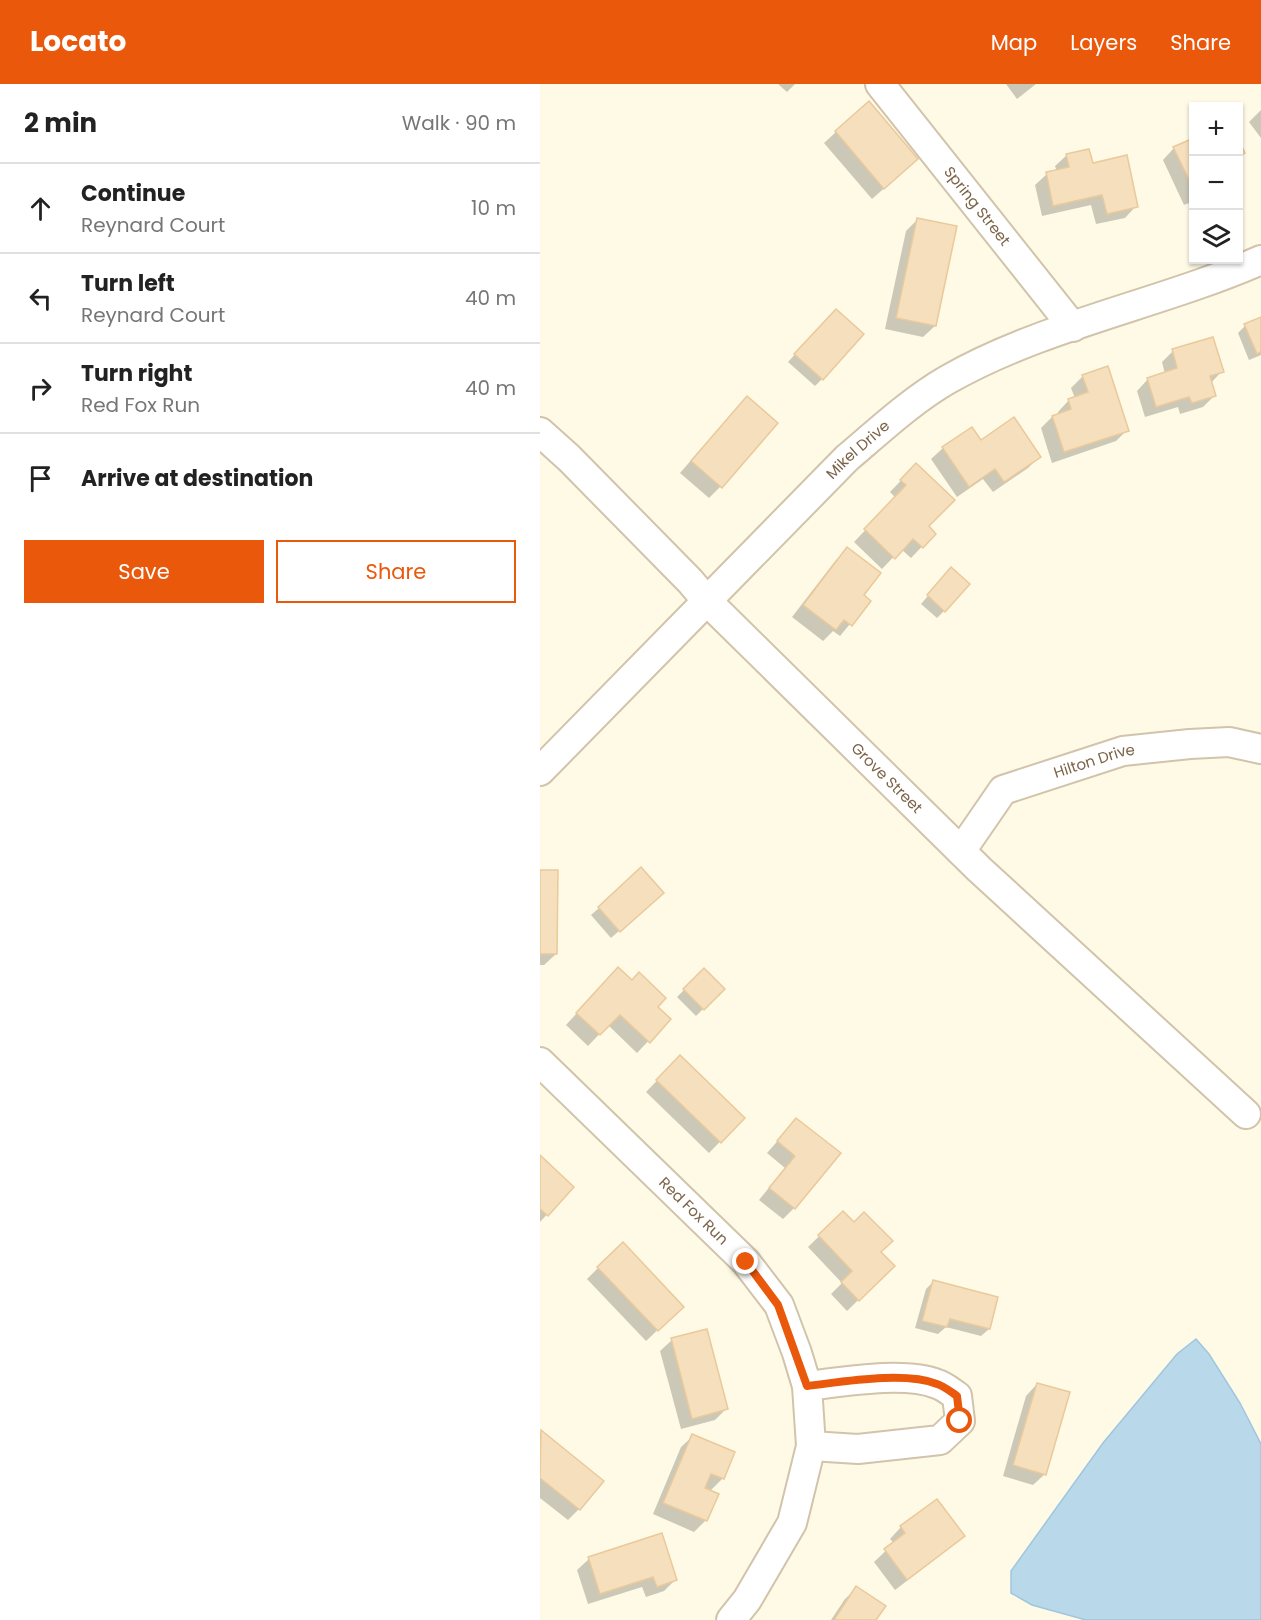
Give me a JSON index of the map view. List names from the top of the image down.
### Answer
{
  "streets": {
    "street": [
      "Spring Street",
      "Mikel Drive",
      "Hilton Drive",
      "Grove Street",
      "Red Fox Run"
    ]
  },
  "crossings": [
    ["Spring Street", "Mikel Drive"],
    ["Mikel Drive", "Grove Street"],
    ["Hilton Drive", "Grove Street"]
  ],
  "page": {
    "header": "Locato",
    "nav": ["Map", "Layers", "Share"],
    "heading": ["2 min", "Walk · 90 m"],
    "map_buttons": ["+", "−"],
    "list": [
      ["Continue", "Reynard Court", "10 m"],
      ["Turn left", "Reynard Court", "40 m"],
      ["Turn right", "Red Fox Run", "40 m"],
      "Arrive at destination"
    ],
    "buttons": ["Save", "Share"]
  }
}
